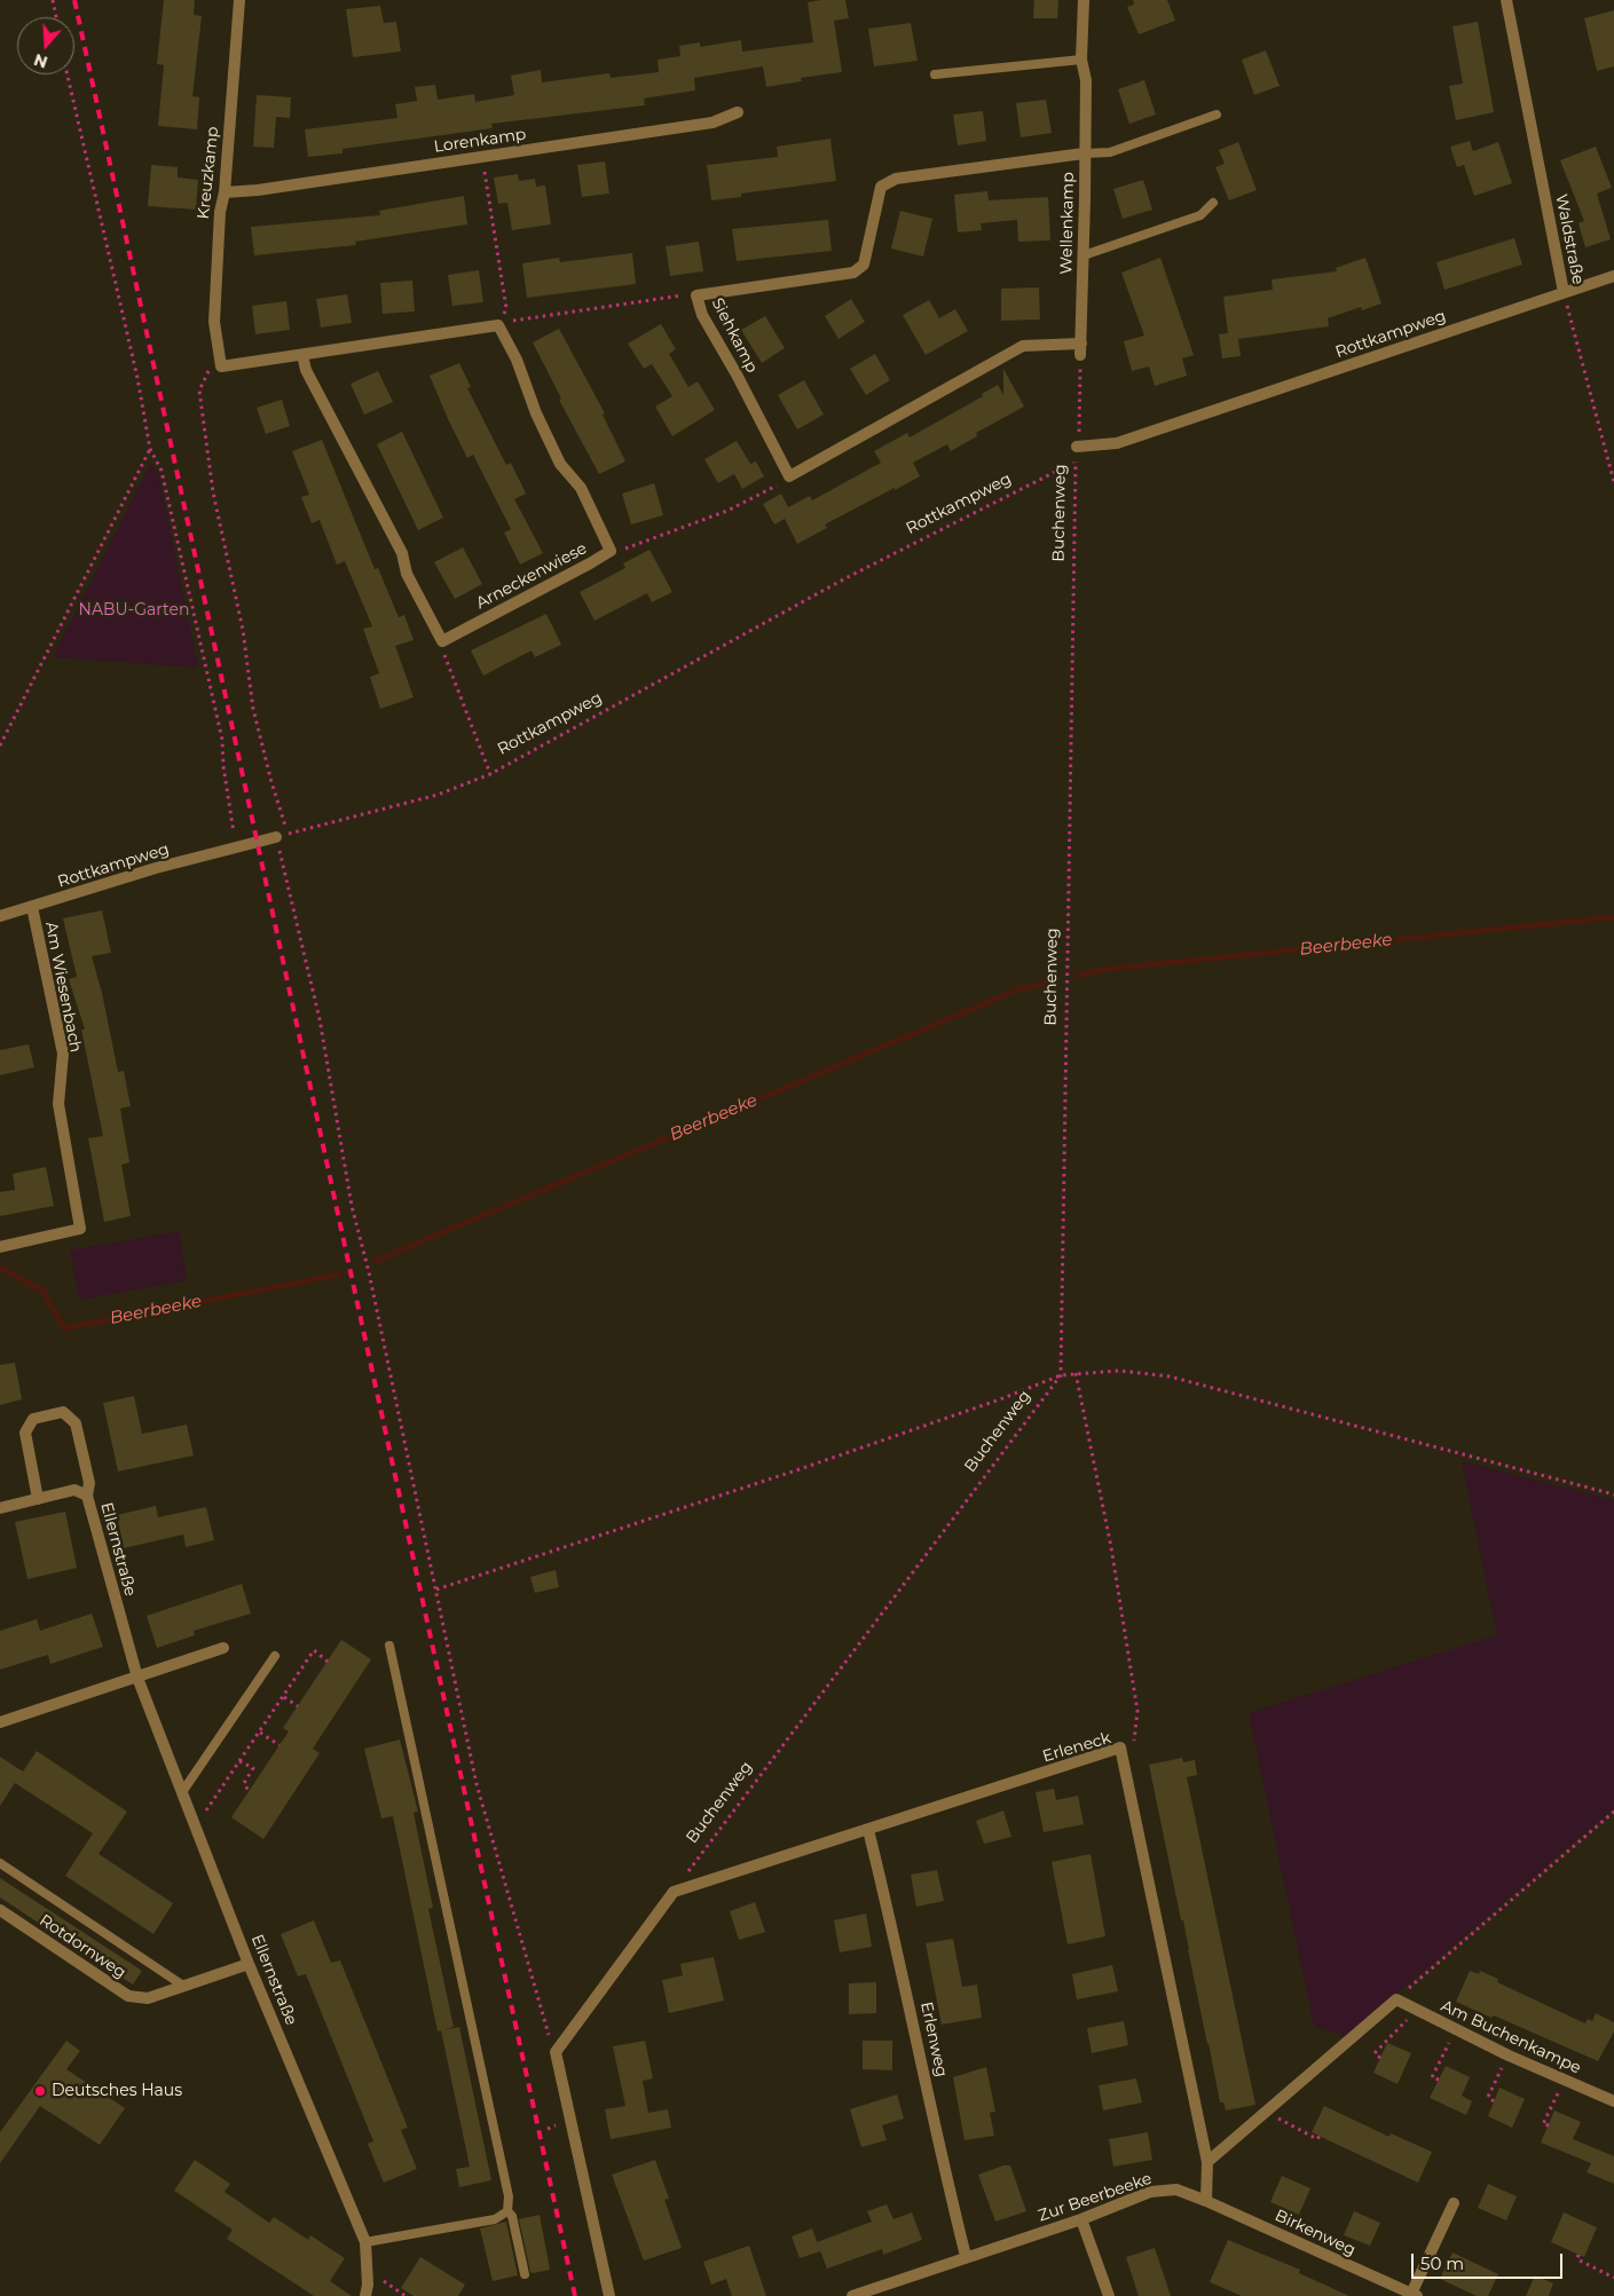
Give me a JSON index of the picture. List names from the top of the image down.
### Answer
{
  "streets": {
    "street": [
      "Lorenkamp",
      "Kreuzkamp",
      "Wellenkamp",
      "Waldstraße",
      "Rottkampweg",
      "Siehkamp",
      "Arneckenwiese",
      "Am Wiesenbach",
      "Ellernstraße",
      "Erleneck",
      "Rotdornweg",
      "Am Buchenkampe",
      "Erlenweg",
      "Zur Beerbeeke",
      "Birkenweg"
    ],
    "path": ["Buchenweg"]
  },
  "crossings": [
    ["Lorenkamp", "Kreuzkamp"],
    ["Wellenkamp", "Siehkamp"],
    ["Waldstraße", "Rottkampweg"],
    ["Rottkampweg", "Buchenweg"],
    ["Rottkampweg", "Am Wiesenbach"],
    ["Buchenweg", "Erleneck"],
    ["Ellernstraße", "Rotdornweg"],
    ["Erleneck", "Erlenweg"],
    ["Erlenweg", "Zur Beerbeeke"],
    ["Zur Beerbeeke", "Birkenweg"]
  ],
  "water": ["Beerbeeke"],
  "parks": ["NABU-Garten"],
  "places": ["Deutsches Haus"],
  "scale_bar": "50 m",
  "north": "bottom"
}
